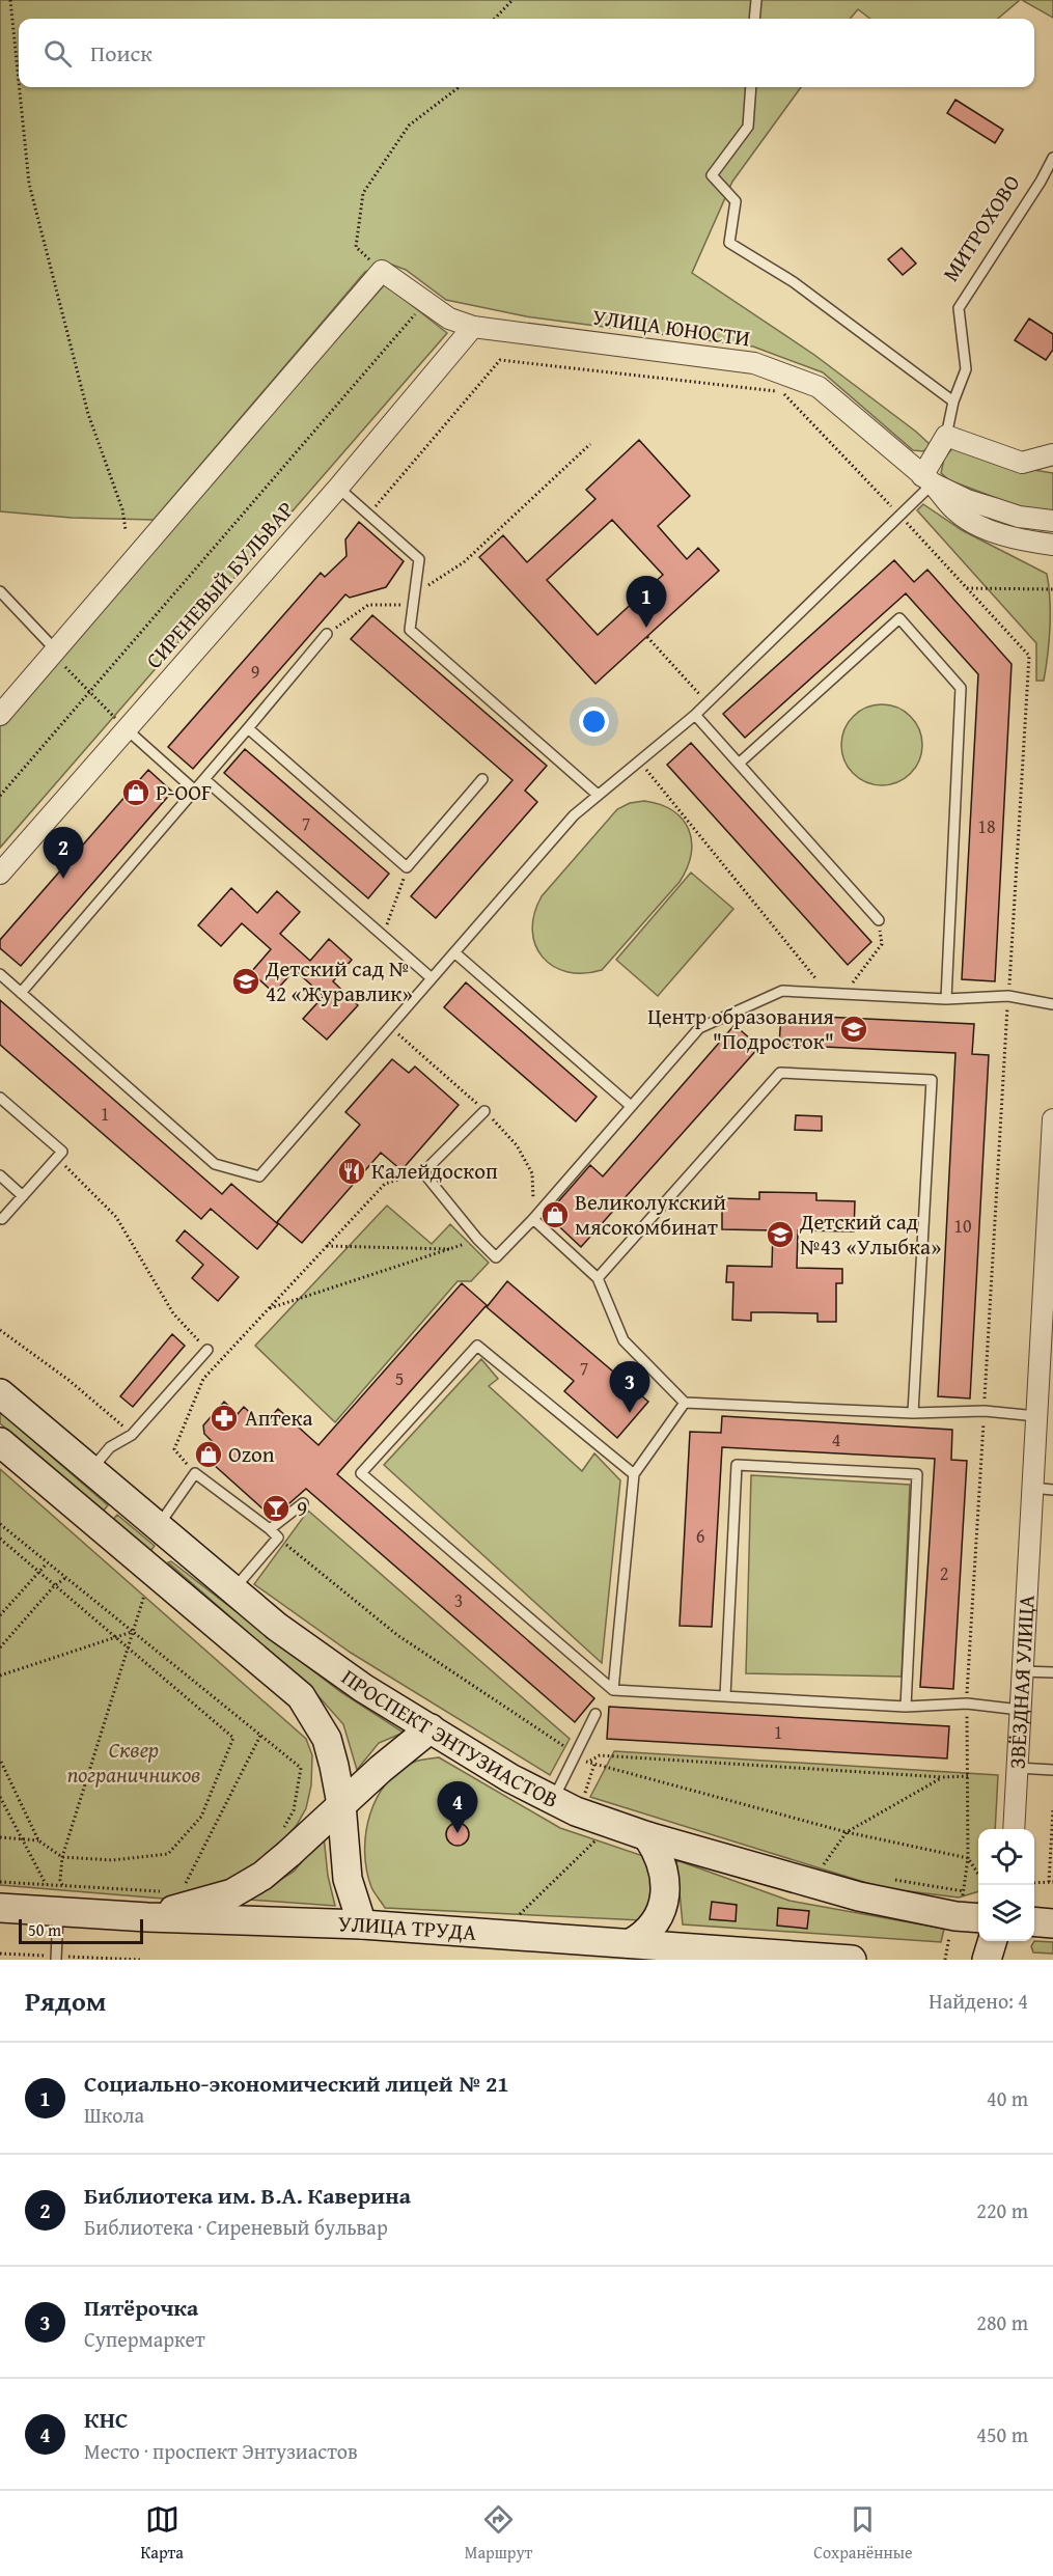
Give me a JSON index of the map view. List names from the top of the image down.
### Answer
{
  "streets": {
    "main road": ["ПРОСПЕКТ ЭНТУЗИАСТОВ", "УЛИЦА ТРУДА"],
    "street": [
      "МИТРОХОВО",
      "УЛИЦА ЮНОСТИ",
      "СИРЕНЕВЫЙ БУЛЬВАР",
      "ЗВЁЗДНАЯ УЛИЦА"
    ]
  },
  "crossings": [
    ["МИТРОХОВО", "УЛИЦА ЮНОСТИ"],
    ["УЛИЦА ЮНОСТИ", "СИРЕНЕВЫЙ БУЛЬВАР"]
  ],
  "parks": ["Сквер пограничников"],
  "places": {
    "shop": ["P-OOF", "Великолукский мясокомбинат", "Ozon"],
    "school or university": ["Детский сад № 42 «Журавлик»", "Центр образования \"Подросток\"", "Детский сад №43 «Улыбка»"],
    "restaurant": ["Калейдоскоп"],
    "pharmacy": ["Аптека"],
    "bar": ["9"]
  },
  "house_numbers": [
    "9",
    "7",
    "18",
    "1",
    "10",
    "7",
    "5",
    "4",
    "6",
    "2",
    "3",
    "1"
  ],
  "scale_bar": "50 m",
  "page": {
    "search": "Поиск",
    "pins": [
      "1",
      "2",
      "3",
      "4"
    ],
    "scale": "50 m",
    "heading": ["Рядом", "Найдено: 4"],
    "list": [
      {
        "mark": "1",
        "name": "Социально-экономический лицей № 21",
        "note": "Школа",
        "value": "40 m"
      },
      {
        "mark": "2",
        "name": "Библиотека им. В.А. Каверина",
        "note": "Библиотека · Сиреневый бульвар",
        "value": "220 m"
      },
      {
        "mark": "3",
        "name": "Пятёрочка",
        "note": "Супермаркет",
        "value": "280 m"
      },
      {
        "mark": "4",
        "name": "КНС",
        "note": "Место · проспект Энтузиастов",
        "value": "450 m"
      }
    ],
    "nav": ["Карта", "Маршрут", "Сохранённые"]
  }
}
